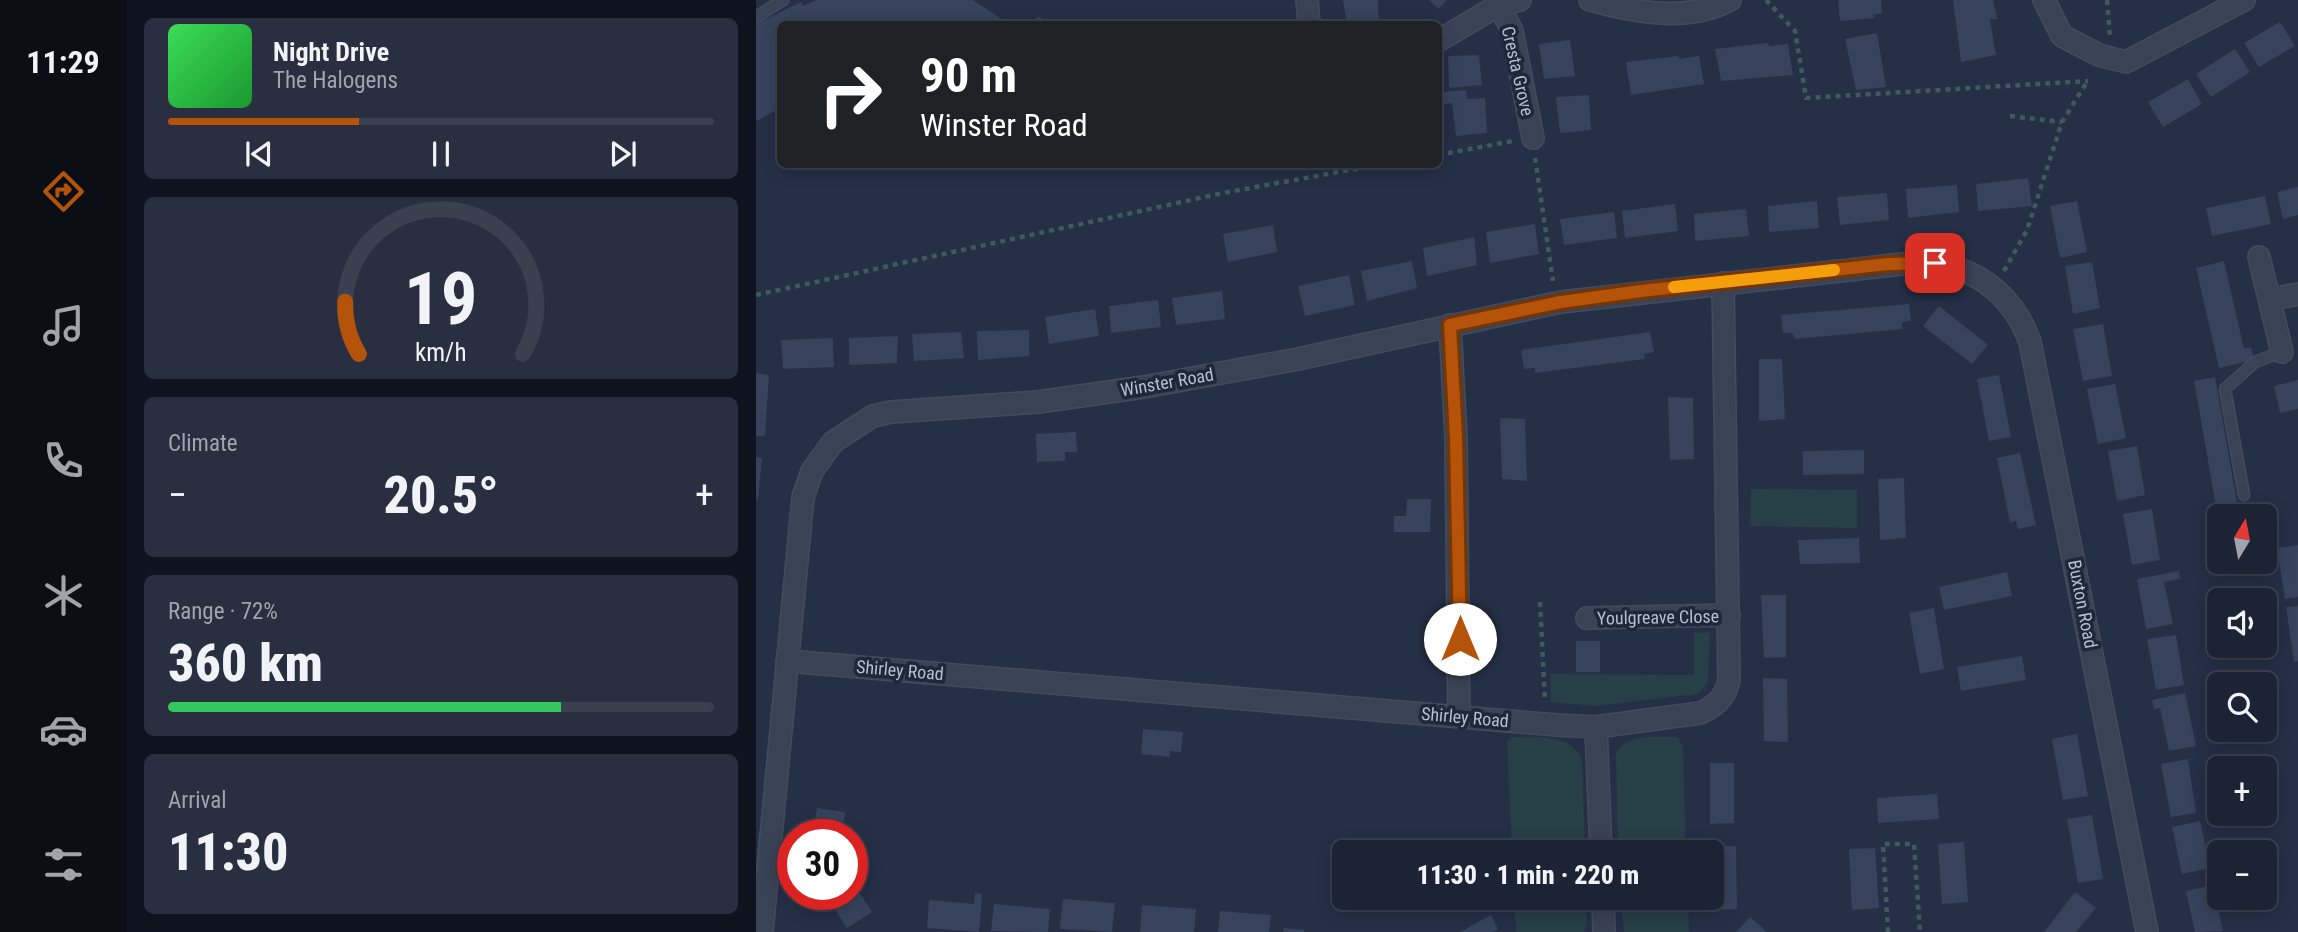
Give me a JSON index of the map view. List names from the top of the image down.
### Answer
{
  "streets": {
    "street": [
      "Cresta Grove",
      "Winster Road",
      "Buxton Road",
      "Youlgreave Close",
      "Shirley Road"
    ]
  },
  "crossings": [
    ["Winster Road", "Buxton Road"],
    ["Winster Road", "Shirley Road"],
    ["Youlgreave Close", "Shirley Road"]
  ],
  "north": "top",
  "page": {
    "tabs": "11:29",
    "turn": ["90 m", "Winster Road"],
    "song": ["Night Drive", "The Halogens"],
    "tile": [
      "Climate",
      ["Range · 72%", "360 km"],
      ["Arrival", "11:30"]
    ],
    "heat": ["−", "20.5°", "+"],
    "map_buttons": ["+", "−"],
    "limit": "30",
    "trip": "11:30 · 1 min · 220 m",
    "gauge": ["19", "km/h"]
  }
}
